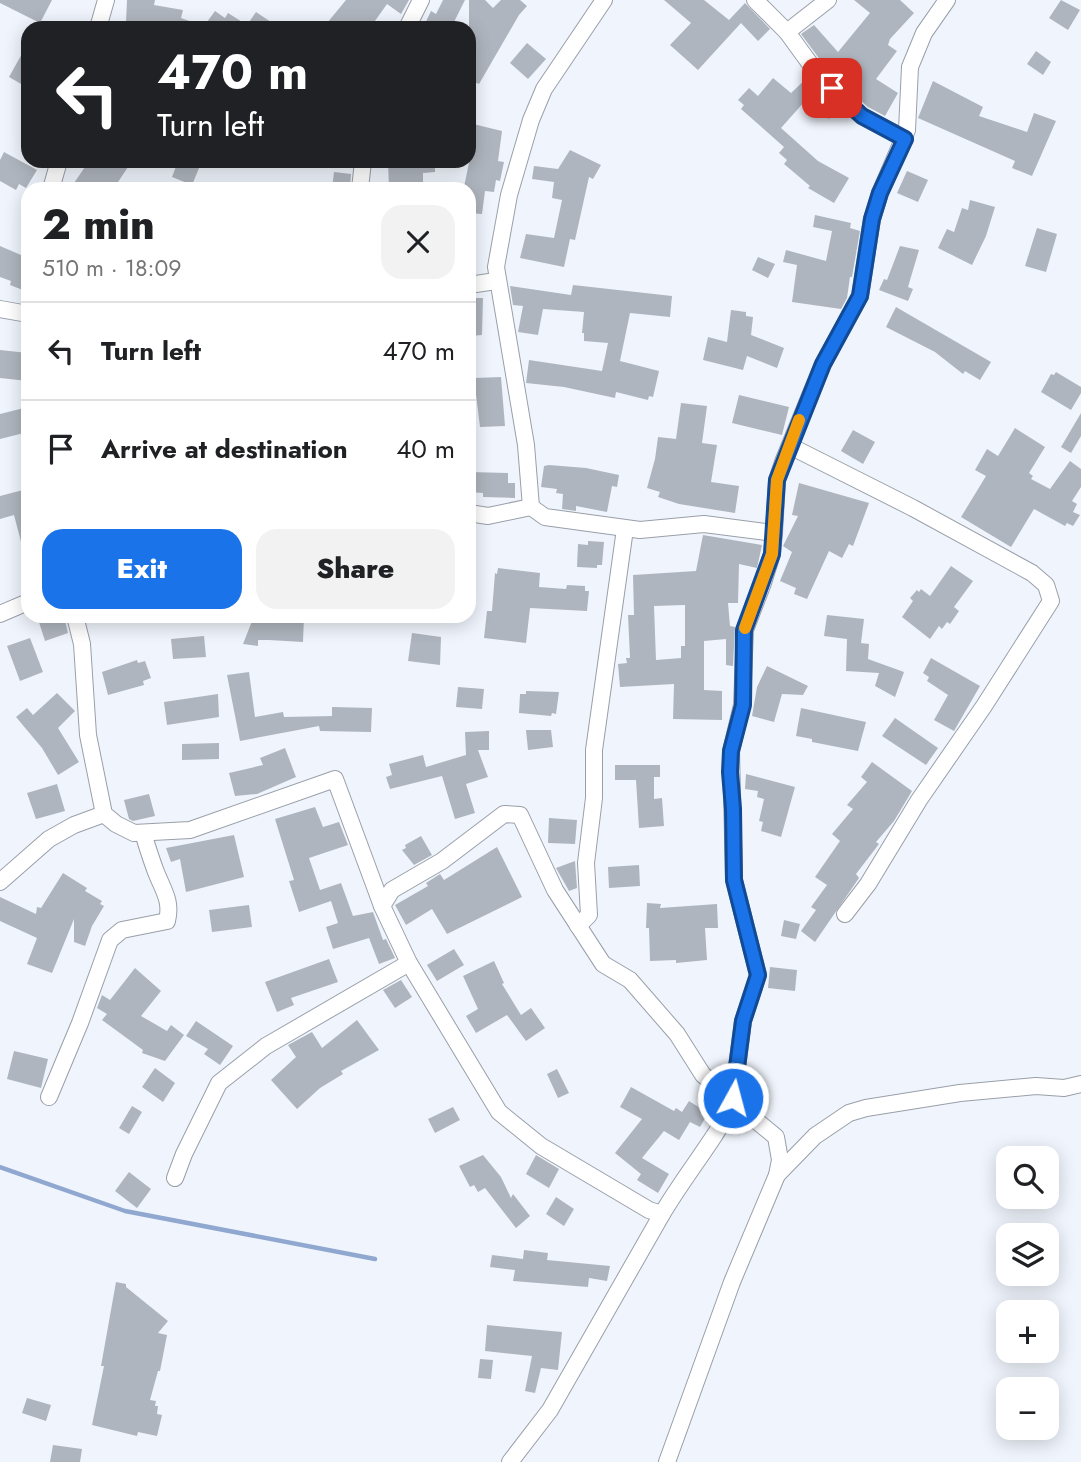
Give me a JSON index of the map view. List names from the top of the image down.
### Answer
{
  "page": {
    "turn": ["470 m", "Turn left"],
    "heading": ["2 min", "510 m · 18:09"],
    "list": [
      {
        "name": "Turn left",
        "value": "470 m"
      },
      {
        "name": "Arrive at destination",
        "value": "40 m"
      }
    ],
    "buttons": ["Exit", "Share"],
    "map_buttons": ["+", "−"]
  }
}
